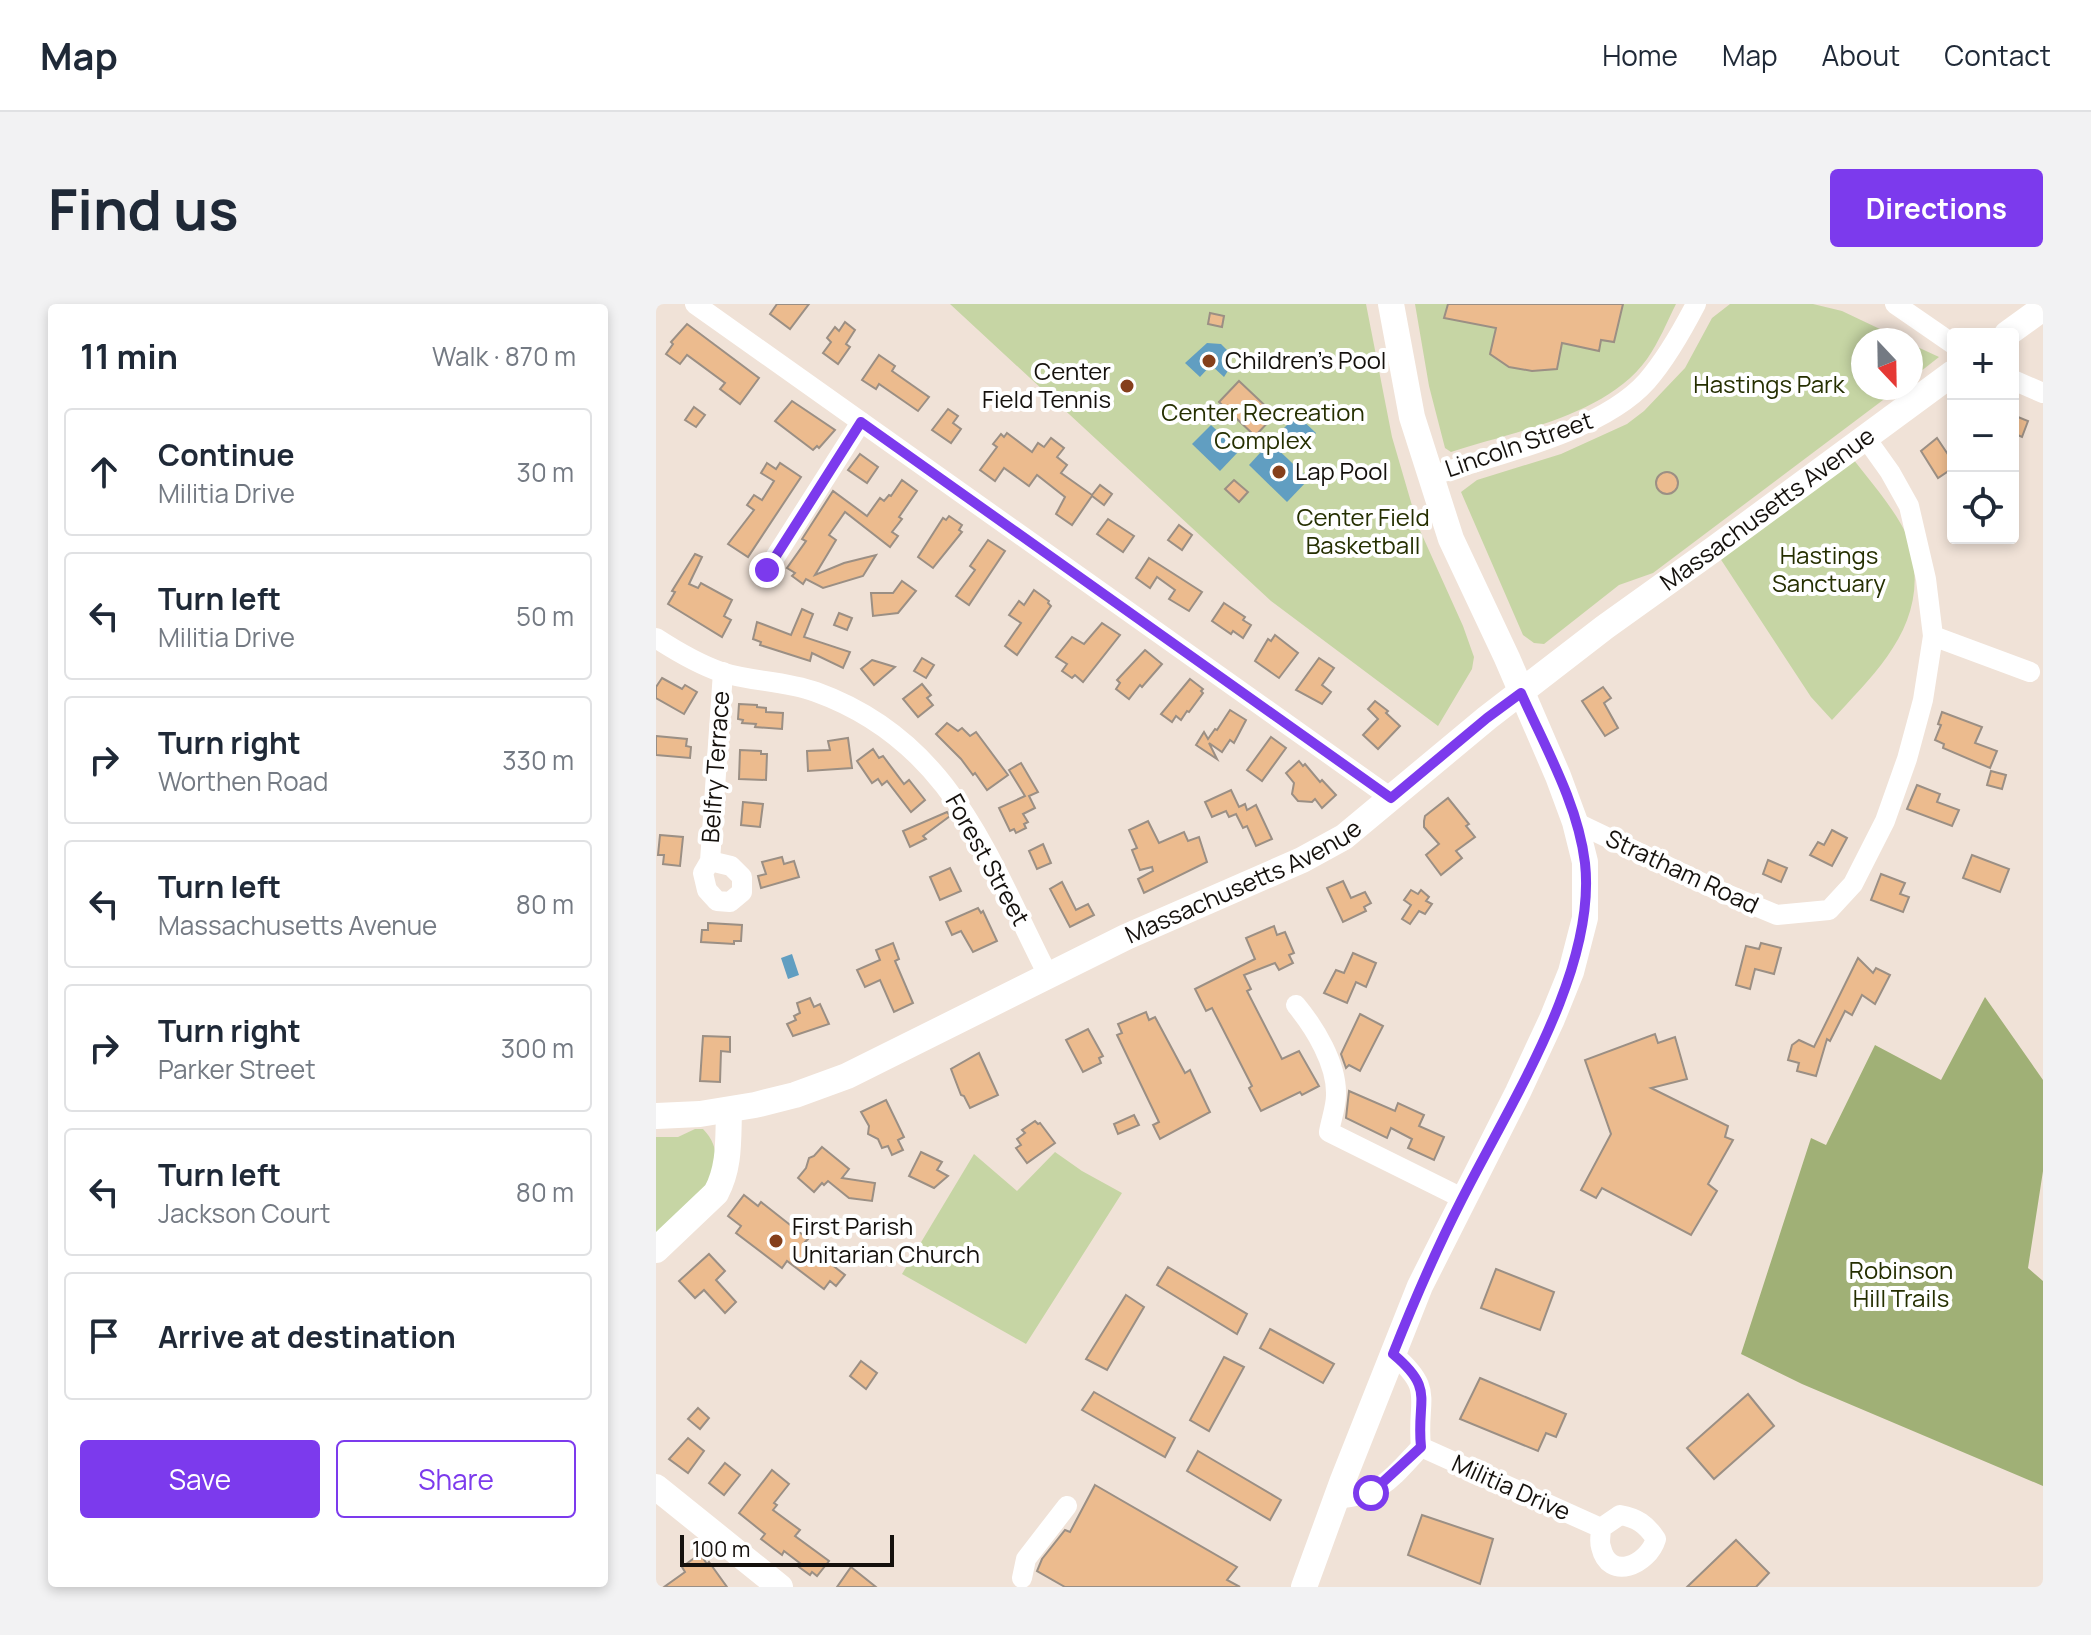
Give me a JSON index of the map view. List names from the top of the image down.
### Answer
{
  "streets": {
    "main road": ["Massachusetts Avenue"],
    "street": [
      "Lincoln Street",
      "Belfry Terrace",
      "Forest Street",
      "Stratham Road",
      "Militia Drive"
    ]
  },
  "crossings": [
    ["Massachusetts Avenue", "Forest Street"],
    ["Massachusetts Avenue", "Stratham Road"],
    ["Belfry Terrace", "Forest Street"]
  ],
  "parks": [
    "Hastings Park",
    "Center Recreation Complex",
    "Center Field Basketball",
    "Hastings Sanctuary",
    "Robinson Hill Trails"
  ],
  "places": [
    "Children's Pool",
    "Center Field Tennis",
    "Lap Pool",
    "First Parish Unitarian Church"
  ],
  "scale_bar": "100 m",
  "north": "bottom",
  "page": {
    "header": "Map",
    "nav": [
      "Home",
      "Map",
      "About",
      "Contact"
    ],
    "buttons": [
      "Directions",
      ["Save", "Share"]
    ],
    "title": "Find us",
    "heading": ["11 min", "Walk · 870 m"],
    "map_buttons": ["+", "−"],
    "list": [
      ["Continue", "Militia Drive", "30 m"],
      ["Turn left", "Militia Drive", "50 m"],
      ["Turn right", "Worthen Road", "330 m"],
      ["Turn left", "Massachusetts Avenue", "80 m"],
      ["Turn right", "Parker Street", "300 m"],
      ["Turn left", "Jackson Court", "80 m"],
      "Arrive at destination"
    ],
    "scale": "100 m"
  }
}
